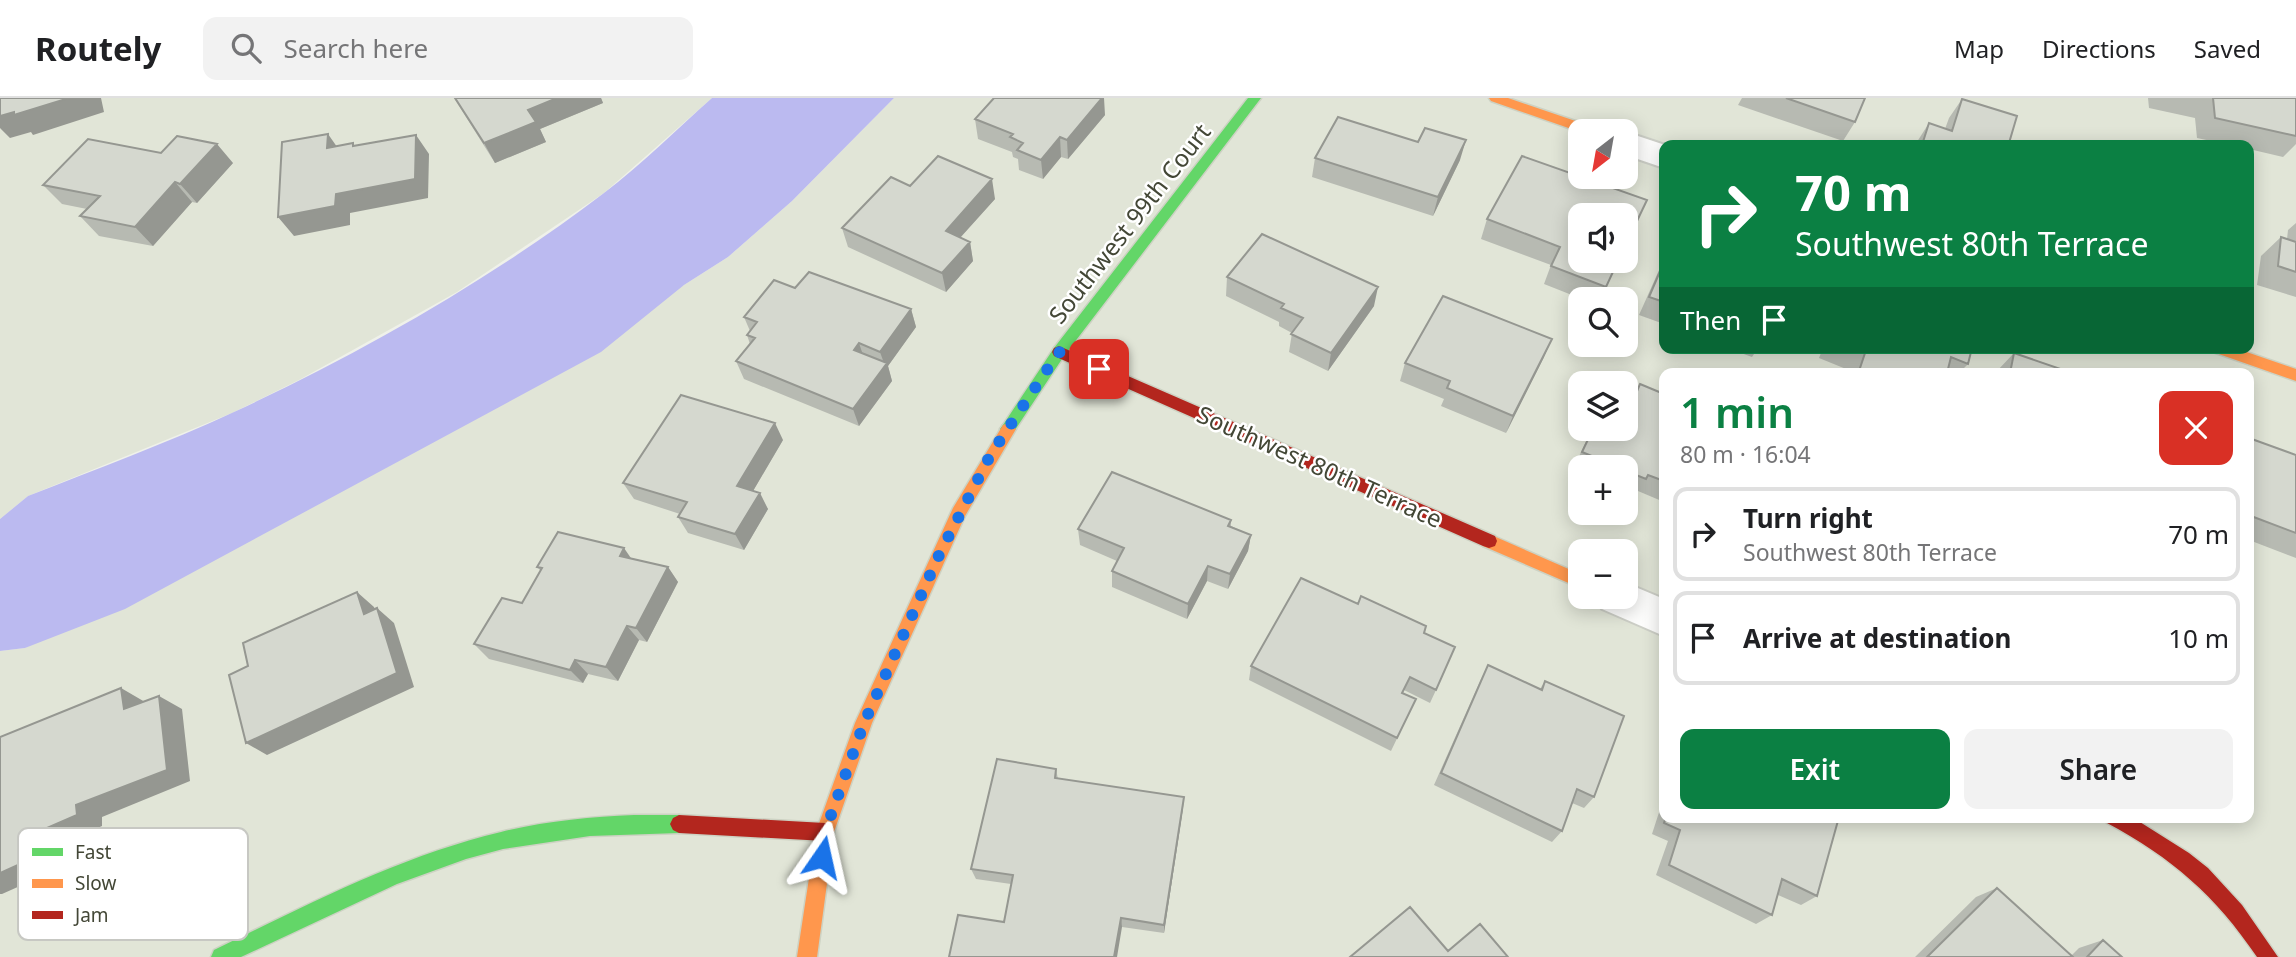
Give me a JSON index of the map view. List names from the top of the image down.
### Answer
{
  "streets": {
    "street": ["Southwest 99th Court", "Southwest 80th Terrace"]
  },
  "crossings": [
    ["Southwest 99th Court", "Southwest 80th Terrace"]
  ],
  "legend": ["Fast", "Slow", "Jam"],
  "north": "bottom left",
  "page": {
    "header": "Routely",
    "search": "Search here",
    "nav": ["Map", "Directions", "Saved"],
    "map_buttons": ["+", "−"],
    "turn": ["70 m", "Southwest 80th Terrace"],
    "then": "Then",
    "heading": ["1 min", "80 m · 16:04"],
    "list": [
      {
        "name": "Turn right",
        "note": "Southwest 80th Terrace",
        "value": "70 m"
      },
      {
        "name": "Arrive at destination",
        "value": "10 m"
      }
    ],
    "buttons": ["Exit", "Share"]
  }
}
